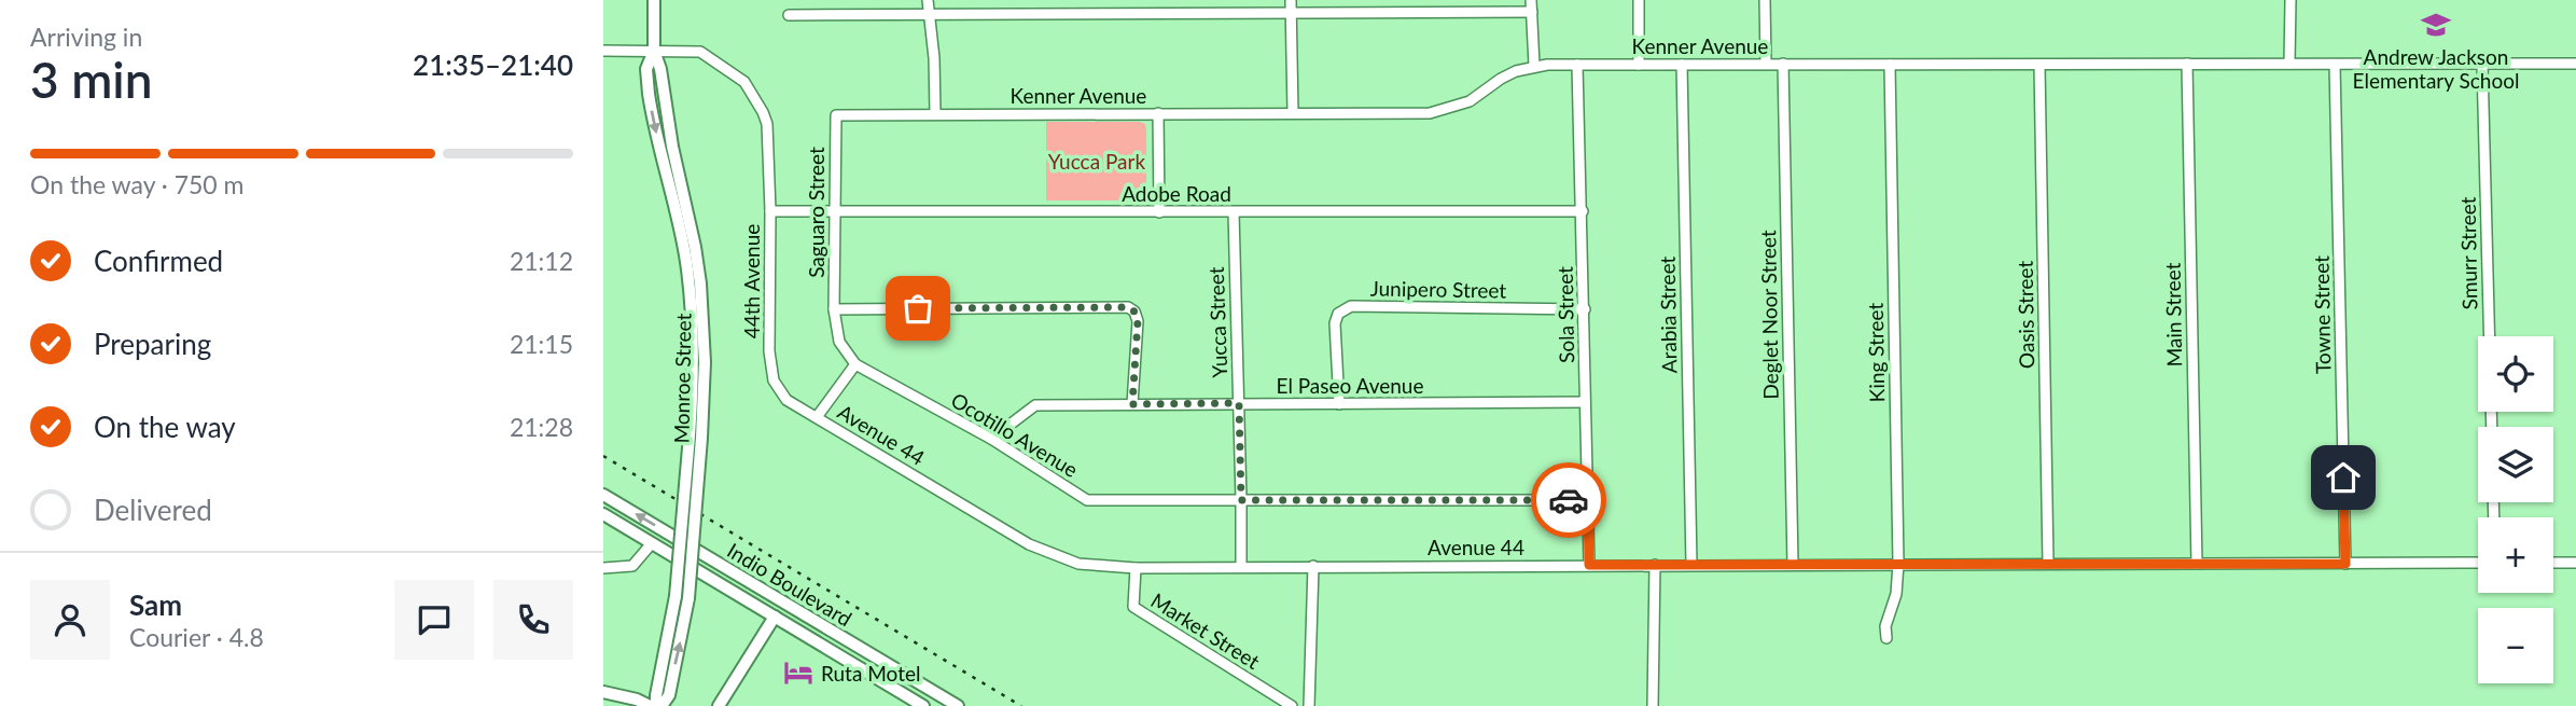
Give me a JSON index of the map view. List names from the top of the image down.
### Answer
{
  "streets": {
    "main road": ["Monroe Street", "Indio Boulevard"],
    "street": [
      "Kenner Avenue",
      "Adobe Road",
      "Saguaro Street",
      "Smurr Street",
      "44th Avenue",
      "Junipero Street",
      "Sola Street",
      "Arabia Street",
      "Deglet Noor Street",
      "Oasis Street",
      "Main Street",
      "Towne Street",
      "Yucca Street",
      "King Street",
      "El Paseo Avenue",
      "Avenue 44",
      "Ocotillo Avenue",
      "Market Street"
    ]
  },
  "crossings": [
    ["Kenner Avenue", "Saguaro Street"],
    ["Kenner Avenue", "Smurr Street"],
    ["Kenner Avenue", "Sola Street"],
    ["Kenner Avenue", "Arabia Street"],
    ["Kenner Avenue", "Deglet Noor Street"],
    ["Kenner Avenue", "Oasis Street"],
    ["Kenner Avenue", "Main Street"],
    ["Kenner Avenue", "Towne Street"],
    ["Kenner Avenue", "King Street"],
    ["Adobe Road", "Saguaro Street"],
    ["Adobe Road", "44th Avenue"],
    ["Adobe Road", "Sola Street"],
    ["Adobe Road", "Yucca Street"],
    ["44th Avenue", "Monroe Street"],
    ["44th Avenue", "Avenue 44"],
    ["Junipero Street", "Sola Street"],
    ["Junipero Street", "El Paseo Avenue"],
    ["Sola Street", "El Paseo Avenue"],
    ["Sola Street", "Avenue 44"],
    ["Sola Street", "Ocotillo Avenue"],
    ["Arabia Street", "Avenue 44"],
    ["Deglet Noor Street", "Avenue 44"],
    ["Oasis Street", "Avenue 44"],
    ["Main Street", "Avenue 44"],
    ["Towne Street", "Avenue 44"],
    ["Yucca Street", "El Paseo Avenue"],
    ["Yucca Street", "Avenue 44"],
    ["Yucca Street", "Ocotillo Avenue"],
    ["King Street", "Avenue 44"],
    ["El Paseo Avenue", "Ocotillo Avenue"],
    ["Avenue 44", "Market Street"]
  ],
  "parks": ["Yucca Park"],
  "places": {
    "school or university": ["Andrew Jackson Elementary School"],
    "hotel": ["Ruta Motel"]
  },
  "page": {
    "heading": ["3 min", "Arriving in", "21:35–21:40"],
    "panel": ["Sam", "Courier · 4.8"],
    "bar": "On the way · 750 m",
    "list": [
      ["Confirmed", "21:12"],
      ["Preparing", "21:15"],
      ["On the way", "21:28"],
      "Delivered"
    ],
    "map_buttons": ["+", "−"]
  }
}
